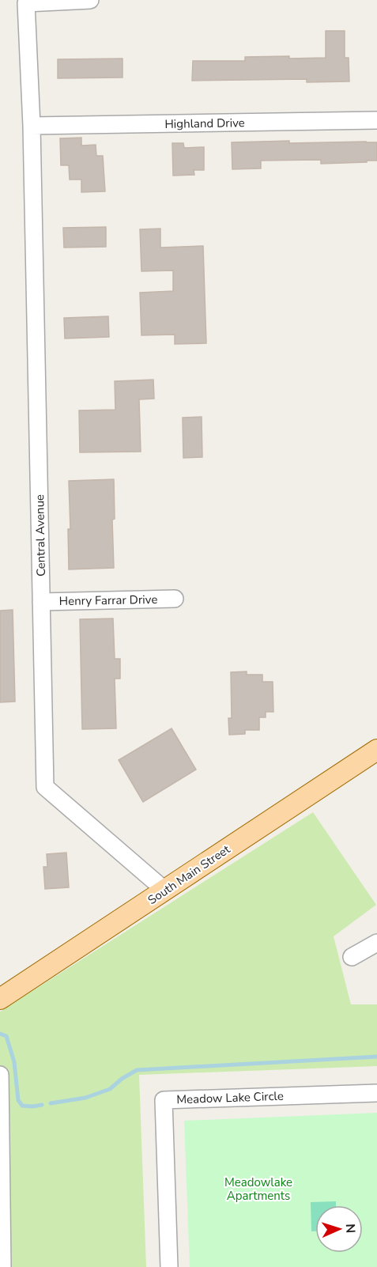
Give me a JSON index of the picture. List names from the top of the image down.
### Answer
{
  "streets": {
    "main road": ["South Main Street"],
    "street": [
      "Highland Drive",
      "Central Avenue",
      "Henry Farrar Drive",
      "Meadow Lake Circle"
    ]
  },
  "crossings": [
    ["Highland Drive", "Central Avenue"],
    ["Central Avenue", "Henry Farrar Drive"],
    ["Central Avenue", "South Main Street"]
  ],
  "parks": ["Meadowlake Apartments"],
  "north": "right"
}
